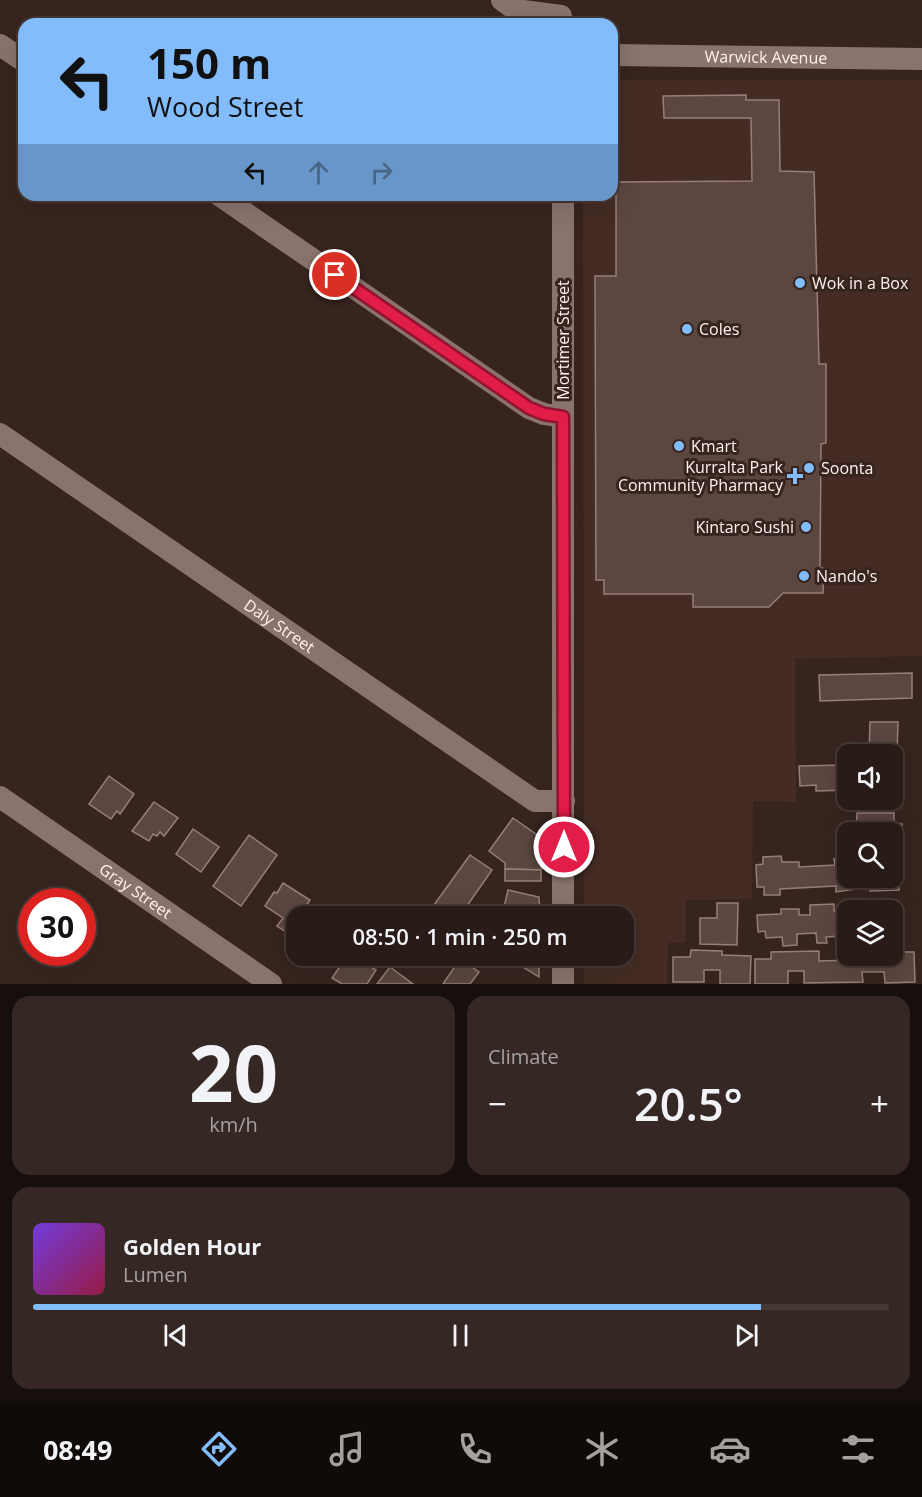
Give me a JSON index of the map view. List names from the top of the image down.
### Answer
{
  "streets": {
    "street": [
      "Warwick Avenue",
      "Mortimer Street",
      "Daly Street",
      "Gray Street"
    ]
  },
  "crossings": [
    ["Mortimer Street", "Daly Street"]
  ],
  "places": {
    "other": [
      "Wok in a Box",
      "Coles",
      "Kmart",
      "Soonta",
      "Kintaro Sushi",
      "Nando's"
    ],
    "health": ["Kurralta Park Community Pharmacy"]
  },
  "page": {
    "turn": ["150 m", "Wood Street"],
    "limit": "30",
    "trip": "08:50 · 1 min · 250 m",
    "tile": [
      ["20", "km/h"],
      "Climate"
    ],
    "heat": ["−", "20.5°", "+"],
    "song": ["Golden Hour", "Lumen"],
    "tabs": "08:49"
  }
}
